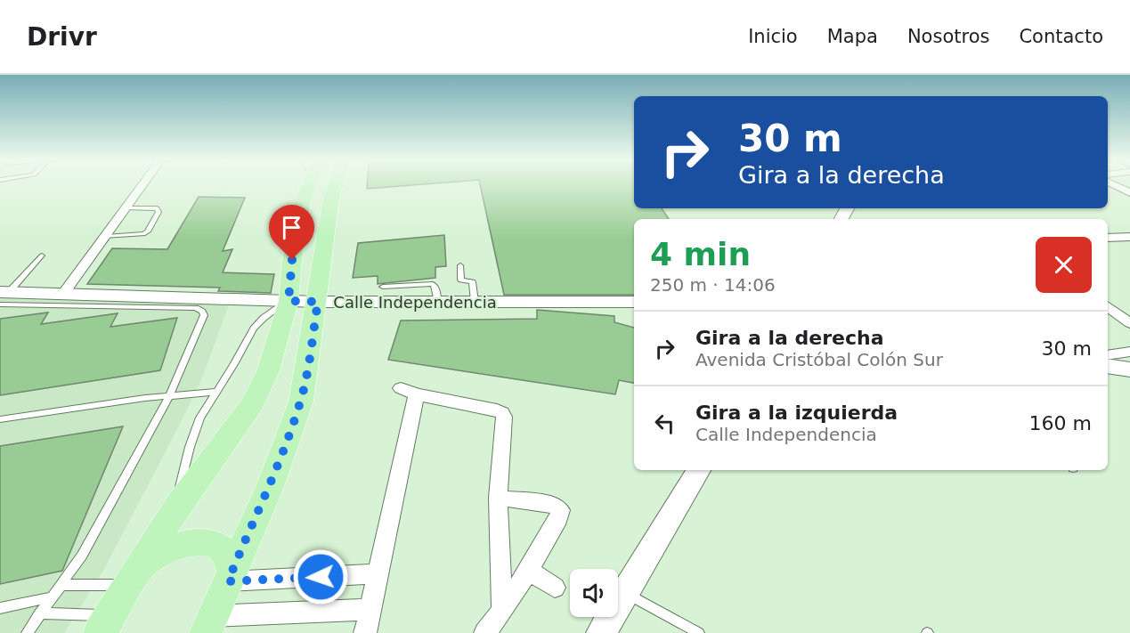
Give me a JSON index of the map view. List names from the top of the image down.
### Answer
{
  "streets": {
    "street": ["Calle Independencia"]
  },
  "page": {
    "header": "Drivr",
    "nav": [
      "Inicio",
      "Mapa",
      "Nosotros",
      "Contacto"
    ],
    "turn": ["30 m", "Gira a la derecha"],
    "heading": ["4 min", "250 m · 14:06"],
    "list": [
      {
        "name": "Gira a la derecha",
        "note": "Avenida Cristóbal Colón Sur",
        "value": "30 m"
      },
      {
        "name": "Gira a la izquierda",
        "note": "Calle Independencia",
        "value": "160 m"
      }
    ]
  }
}
